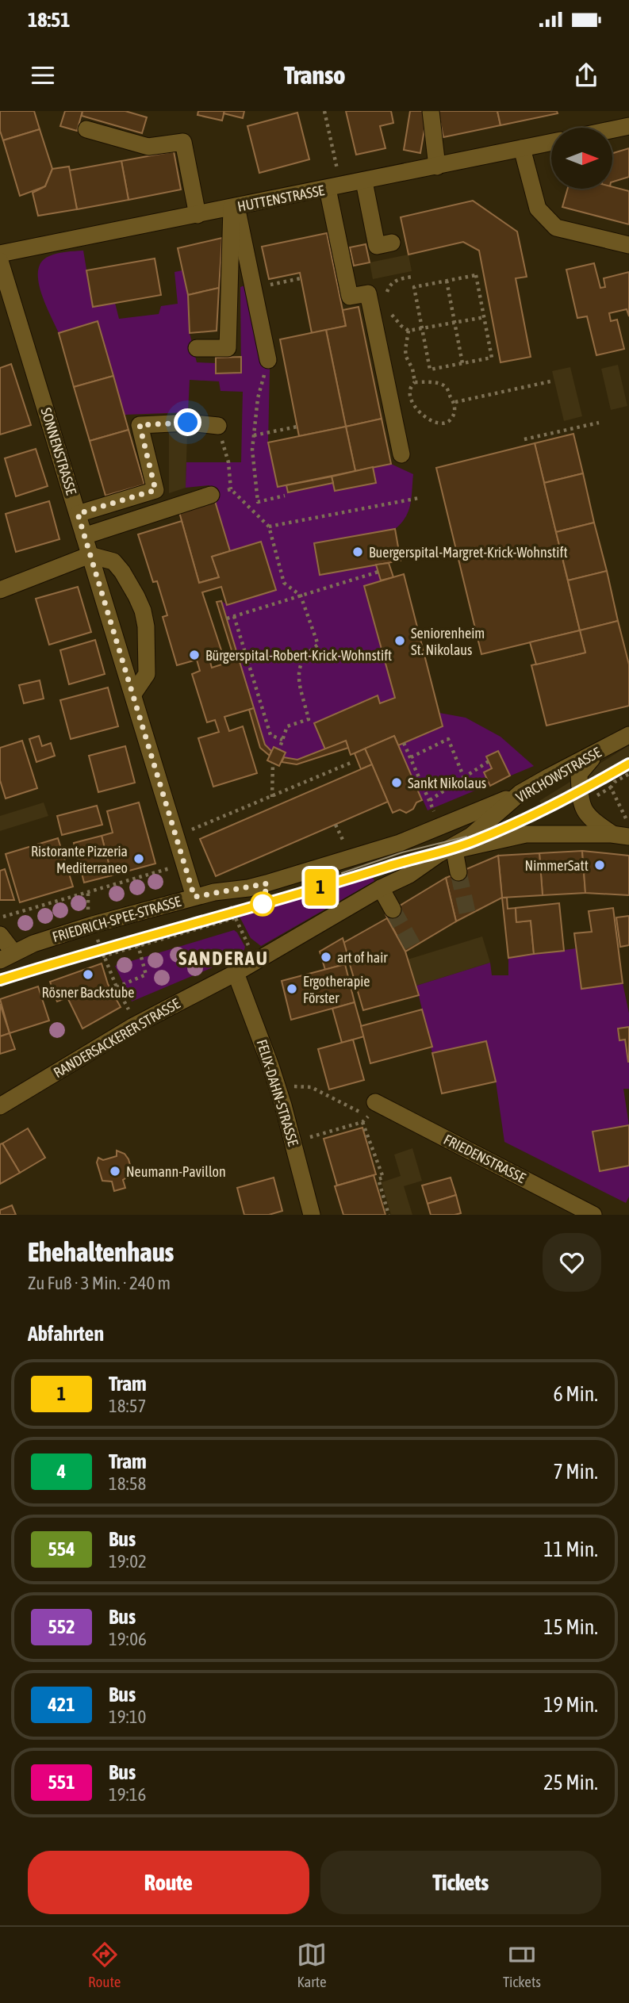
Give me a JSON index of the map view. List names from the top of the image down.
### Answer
{
  "streets": {
    "street": [
      "HUTTENSTRASSE",
      "SONNENSTRASSE",
      "VIRCHOWSTRASSE",
      "FRIEDRICH-SPEE-STRASSE",
      "RANDERSACKERER STRASSE",
      "FELIX-DAHN-STRASSE",
      "FRIEDENSTRASSE"
    ]
  },
  "crossings": [
    ["SONNENSTRASSE", "FRIEDRICH-SPEE-STRASSE"],
    ["VIRCHOWSTRASSE", "FRIEDRICH-SPEE-STRASSE"],
    ["VIRCHOWSTRASSE", "RANDERSACKERER STRASSE"],
    ["VIRCHOWSTRASSE", "FELIX-DAHN-STRASSE"],
    ["RANDERSACKERER STRASSE", "FELIX-DAHN-STRASSE"]
  ],
  "districts": ["SANDERAU"],
  "places": [
    "Buergerspital-Margret-Krick-Wohnstift",
    "Seniorenheim St. Nikolaus",
    "Bürgerspital-Robert-Krick-Wohnstift",
    "Sankt Nikolaus",
    "Ristorante Pizzeria Mediterraneo",
    "NimmerSatt",
    "art of hair",
    "Rösner Backstube",
    "Ergotherapie Förster",
    "Neumann-Pavillon"
  ],
  "lines": ["tram line 1"],
  "north": "right",
  "page": {
    "status": "18:51",
    "header": "Transo",
    "on_map": "1",
    "heading": [
      ["Ehehaltenhaus", "Zu Fuß · 3 Min. · 240 m"],
      "Abfahrten"
    ],
    "list": [
      {
        "mark": "1",
        "name": "Tram",
        "note": "18:57",
        "value": "6 Min."
      },
      {
        "mark": "4",
        "name": "Tram",
        "note": "18:58",
        "value": "7 Min."
      },
      {
        "mark": "554",
        "name": "Bus",
        "note": "19:02",
        "value": "11 Min."
      },
      {
        "mark": "552",
        "name": "Bus",
        "note": "19:06",
        "value": "15 Min."
      },
      {
        "mark": "421",
        "name": "Bus",
        "note": "19:10",
        "value": "19 Min."
      },
      {
        "mark": "551",
        "name": "Bus",
        "note": "19:16",
        "value": "25 Min."
      }
    ],
    "buttons": ["Route", "Tickets"],
    "tabs": ["Route", "Karte", "Tickets"]
  }
}
